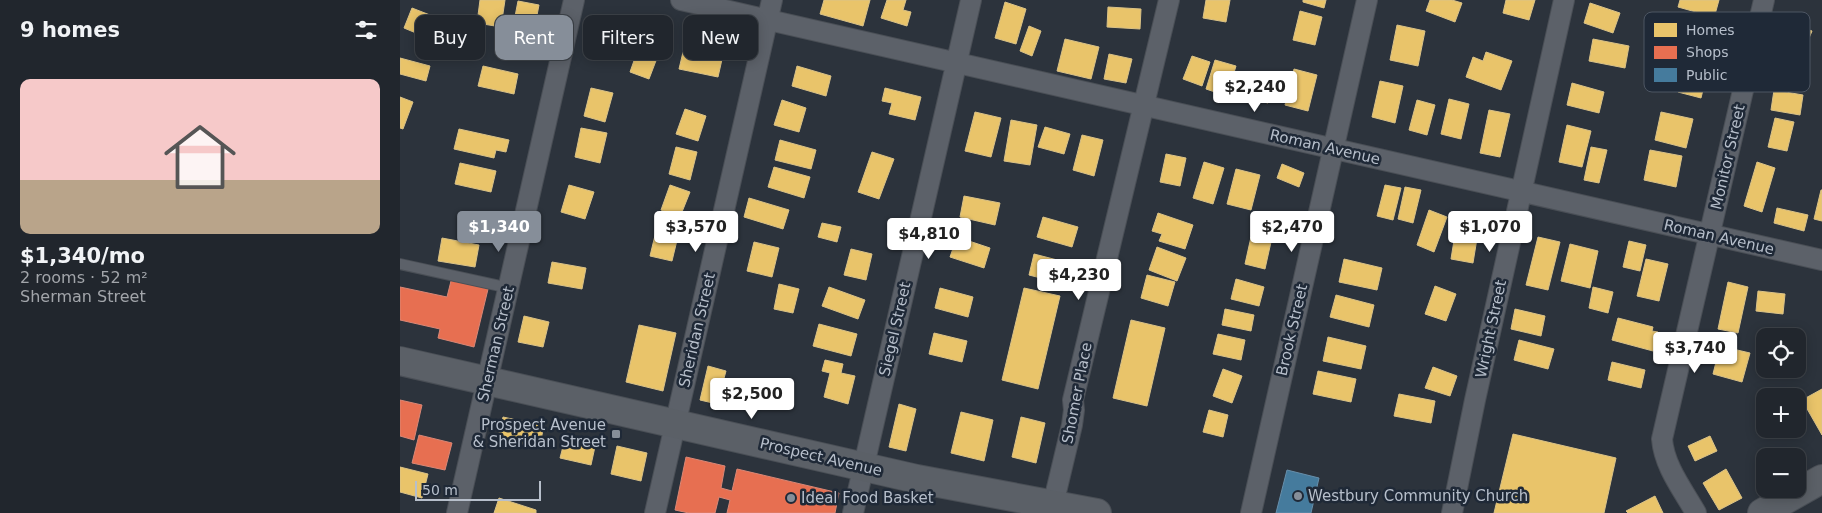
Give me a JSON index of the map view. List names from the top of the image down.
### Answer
{
  "streets": {
    "main road": ["Prospect Avenue"],
    "street": [
      "Roman Avenue",
      "Monitor Street",
      "Siegel Street",
      "Wright Street",
      "Sheridan Street",
      "Brook Street",
      "Sherman Street",
      "Shomer Place"
    ]
  },
  "crossings": [
    ["Roman Avenue", "Monitor Street"],
    ["Roman Avenue", "Siegel Street"],
    ["Roman Avenue", "Wright Street"],
    ["Roman Avenue", "Sheridan Street"],
    ["Roman Avenue", "Brook Street"],
    ["Roman Avenue", "Shomer Place"],
    ["Siegel Street", "Prospect Avenue"],
    ["Sheridan Street", "Prospect Avenue"],
    ["Sherman Street", "Prospect Avenue"],
    ["Shomer Place", "Prospect Avenue"]
  ],
  "places": {
    "transit": ["Prospect Avenue & Sheridan Street"],
    "other": ["Westbury Community Church", "Ideal Food Basket"]
  },
  "legend": ["Homes", "Shops", "Public"],
  "scale_bar": "50 m",
  "page": {
    "heading": "9 homes",
    "chip": [
      "Buy",
      "Rent",
      "Filters",
      "New"
    ],
    "list": [
      {
        "name": "$1,340/mo",
        "note": "2 rooms · 52 m² · Sherman Street"
      }
    ],
    "price": [
      "$2,240",
      "$1,340",
      "$3,570",
      "$2,470",
      "$1,070",
      "$4,810",
      "$4,230",
      "$3,740",
      "$2,500"
    ],
    "map_buttons": ["+", "−"],
    "scale": "50 m"
  }
}
